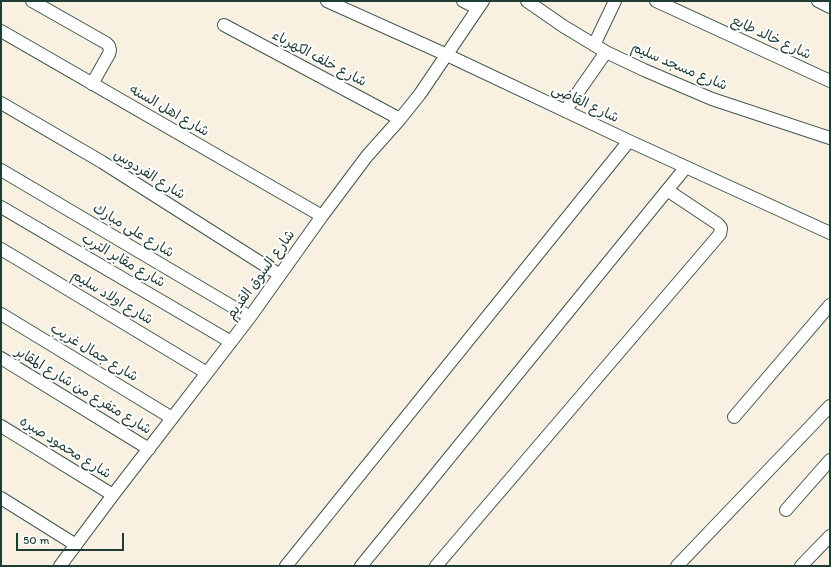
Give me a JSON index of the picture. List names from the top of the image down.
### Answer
{
  "streets": {
    "street": [
      "شارع خالد طايع",
      "شارع خلف الكهرباء",
      "شارع مسجد سليم",
      "شارع القاضى",
      "شارع اهل السنه",
      "شارع الفردوس",
      "شارع على مبارك",
      "شارع مقابر الترب",
      "شارع السوق القديم",
      "شارع اولاد سليم",
      "شارع جمال غريب",
      "شارع متفرع من شارع المقابر",
      "شارع محمود صبره"
    ]
  },
  "crossings": [
    ["شارع خلف الكهرباء", "شارع السوق القديم"],
    ["شارع القاضى", "شارع السوق القديم"],
    ["شارع اهل السنه", "شارع السوق القديم"],
    ["شارع الفردوس", "شارع السوق القديم"],
    ["شارع على مبارك", "شارع السوق القديم"],
    ["شارع مقابر الترب", "شارع السوق القديم"],
    ["شارع السوق القديم", "شارع اولاد سليم"],
    ["شارع السوق القديم", "شارع جمال غريب"],
    ["شارع السوق القديم", "شارع متفرع من شارع المقابر"],
    ["شارع السوق القديم", "شارع محمود صبره"]
  ],
  "scale_bar": "50 m"
}
